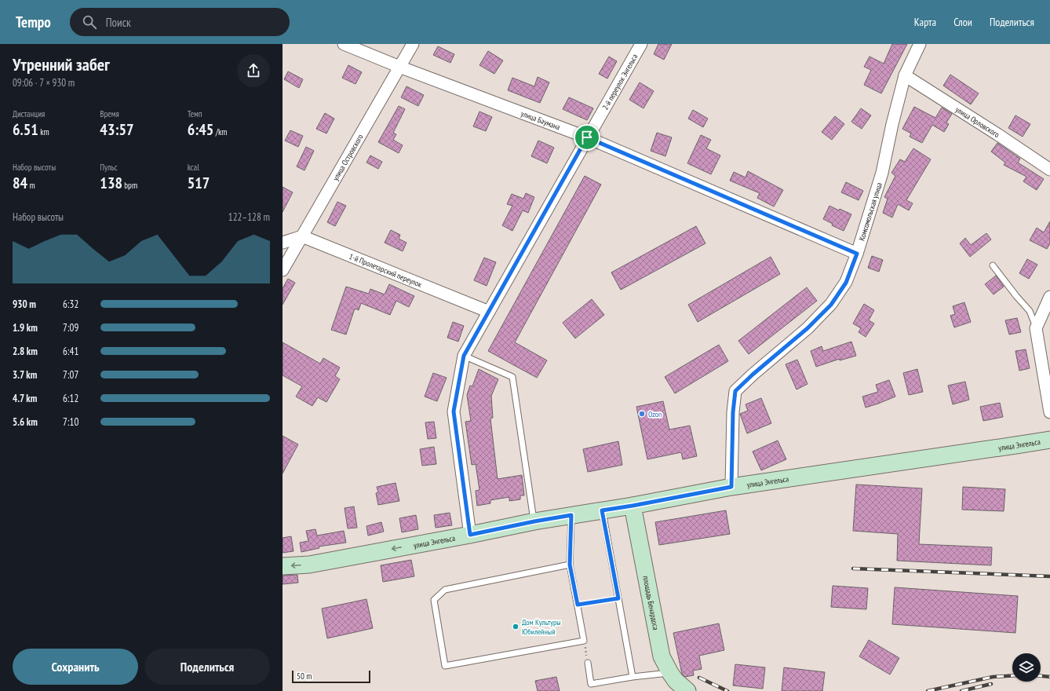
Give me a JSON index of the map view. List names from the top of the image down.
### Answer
{
  "streets": {
    "street": [
      "2-й переулок Энгельса",
      "улица Баумана",
      "улица Орловского",
      "улица Островского",
      "Комсомольская улица",
      "1-й Пролетарский переулок",
      "улица Энгельса",
      "площадь Бенардоса"
    ]
  },
  "crossings": [
    ["2-й переулок Энгельса", "улица Баумана"],
    ["2-й переулок Энгельса", "1-й Пролетарский переулок"],
    ["2-й переулок Энгельса", "улица Энгельса"],
    ["улица Баумана", "улица Островского"],
    ["улица Баумана", "Комсомольская улица"],
    ["улица Орловского", "Комсомольская улица"],
    ["улица Островского", "1-й Пролетарский переулок"],
    ["Комсомольская улица", "улица Энгельса"],
    ["улица Энгельса", "площадь Бенардоса"]
  ],
  "places": ["Ozon", "Дом Культуры Юбилейный"],
  "scale_bar": "50 m",
  "page": {
    "header": "Tempo",
    "search": "Поиск",
    "nav": ["Карта", "Слои", "Поделиться"],
    "heading": ["Утренний забег", "09:06 · 7 × 930 m"],
    "stats": [
      ["Дистанция", "6.51 km"],
      ["Время", "43:57"],
      ["Темп", "6:45 /km"],
      ["Набор высоты", "84 m"],
      ["Пульс", "138 bpm"],
      ["kcal", "517"]
    ],
    "chart": ["Набор высоты", "122–128 m"],
    "list": [
      {
        "name": "930 m",
        "note": "6:32"
      },
      {
        "name": "1.9 km",
        "note": "7:09"
      },
      {
        "name": "2.8 km",
        "note": "6:41"
      },
      {
        "name": "3.7 km",
        "note": "7:07"
      },
      {
        "name": "4.7 km",
        "note": "6:12"
      },
      {
        "name": "5.6 km",
        "note": "7:10"
      }
    ],
    "buttons": ["Сохранить", "Поделиться"],
    "scale": "50 m"
  }
}
